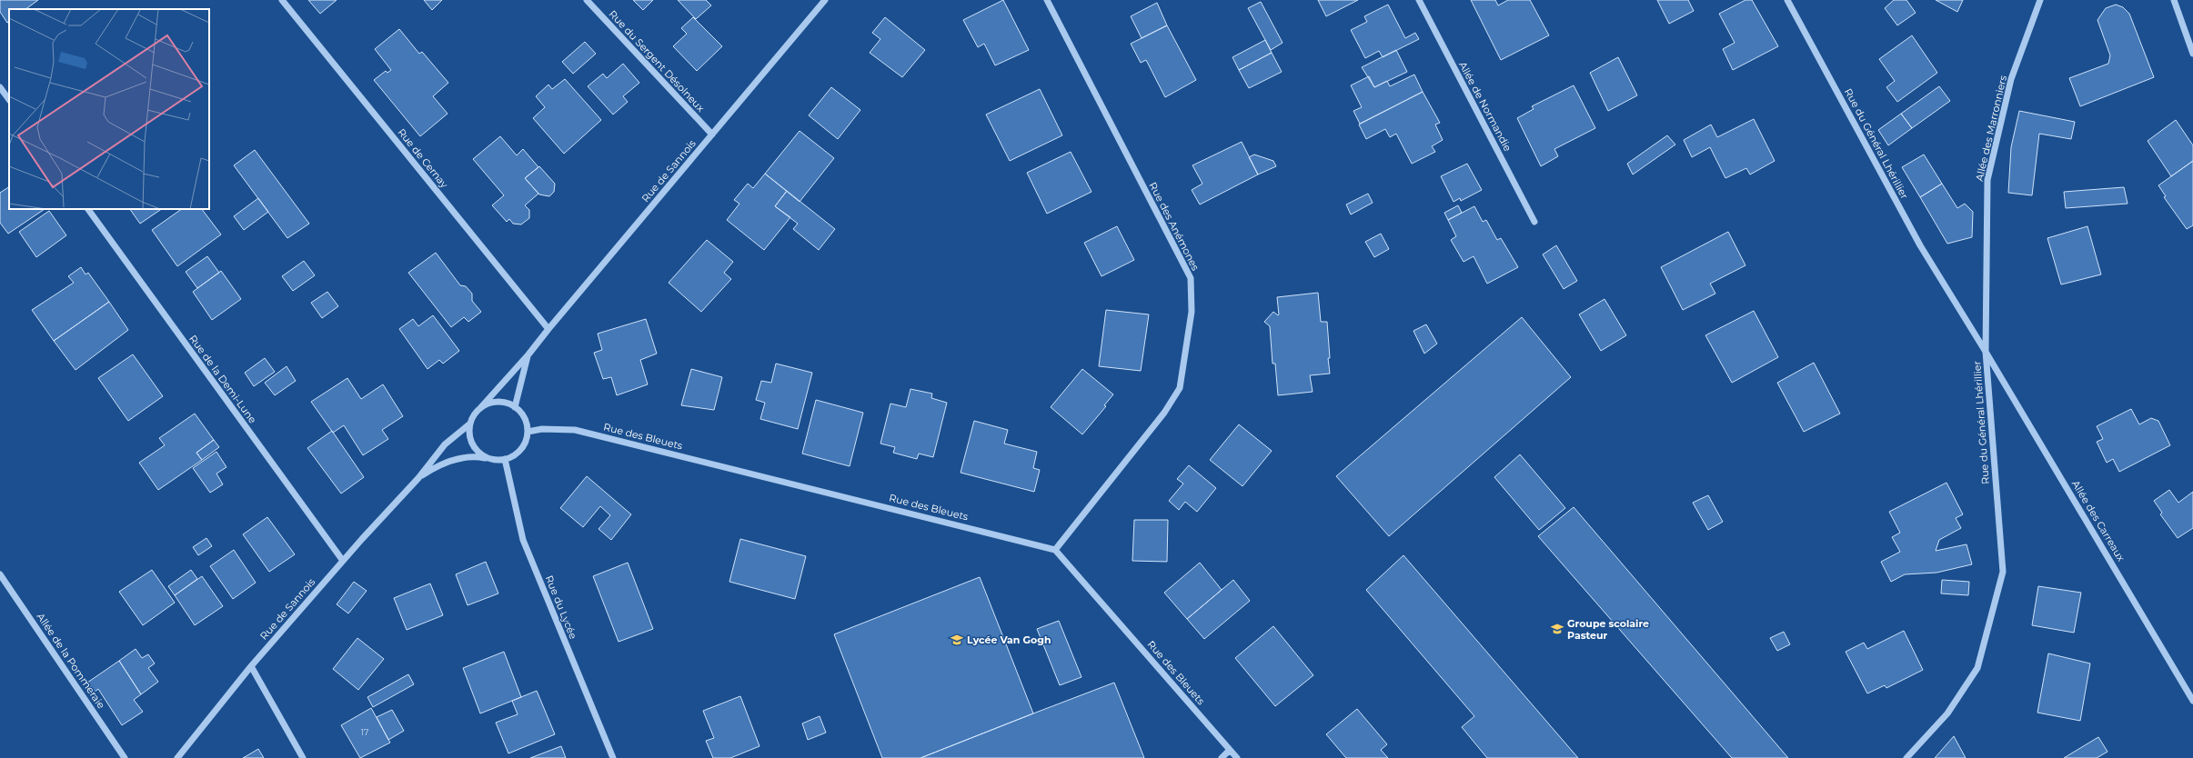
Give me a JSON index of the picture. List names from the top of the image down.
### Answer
{
  "streets": {
    "street": [
      "Rue du Sergent Désolneux",
      "Allée de Normandie",
      "Allée des Marronniers",
      "Rue du Général Lhérillier",
      "Rue de Cernay",
      "Rue de Sannois",
      "Rue des Anémones",
      "Rue de la Demi-Lune",
      "Rue des Bleuets",
      "Allée des Carreaux",
      "Rue du Lycée",
      "Allée de la Pommeraie"
    ]
  },
  "crossings": [
    ["Rue du Sergent Désolneux", "Rue de Sannois"],
    ["Allée des Marronniers", "Rue du Général Lhérillier"],
    ["Allée des Marronniers", "Allée des Carreaux"],
    ["Rue du Général Lhérillier", "Allée des Carreaux"],
    ["Rue de Cernay", "Rue de Sannois"],
    ["Rue de Sannois", "Rue de la Demi-Lune"],
    ["Rue de Sannois", "Rue des Bleuets"],
    ["Rue de Sannois", "Rue du Lycée"],
    ["Rue des Anémones", "Rue des Bleuets"],
    ["Rue des Bleuets", "Rue du Lycée"]
  ],
  "places": {
    "school or university": ["Groupe scolaire Pasteur", "Lycée Van Gogh"]
  },
  "house_numbers": ["17"]
}
